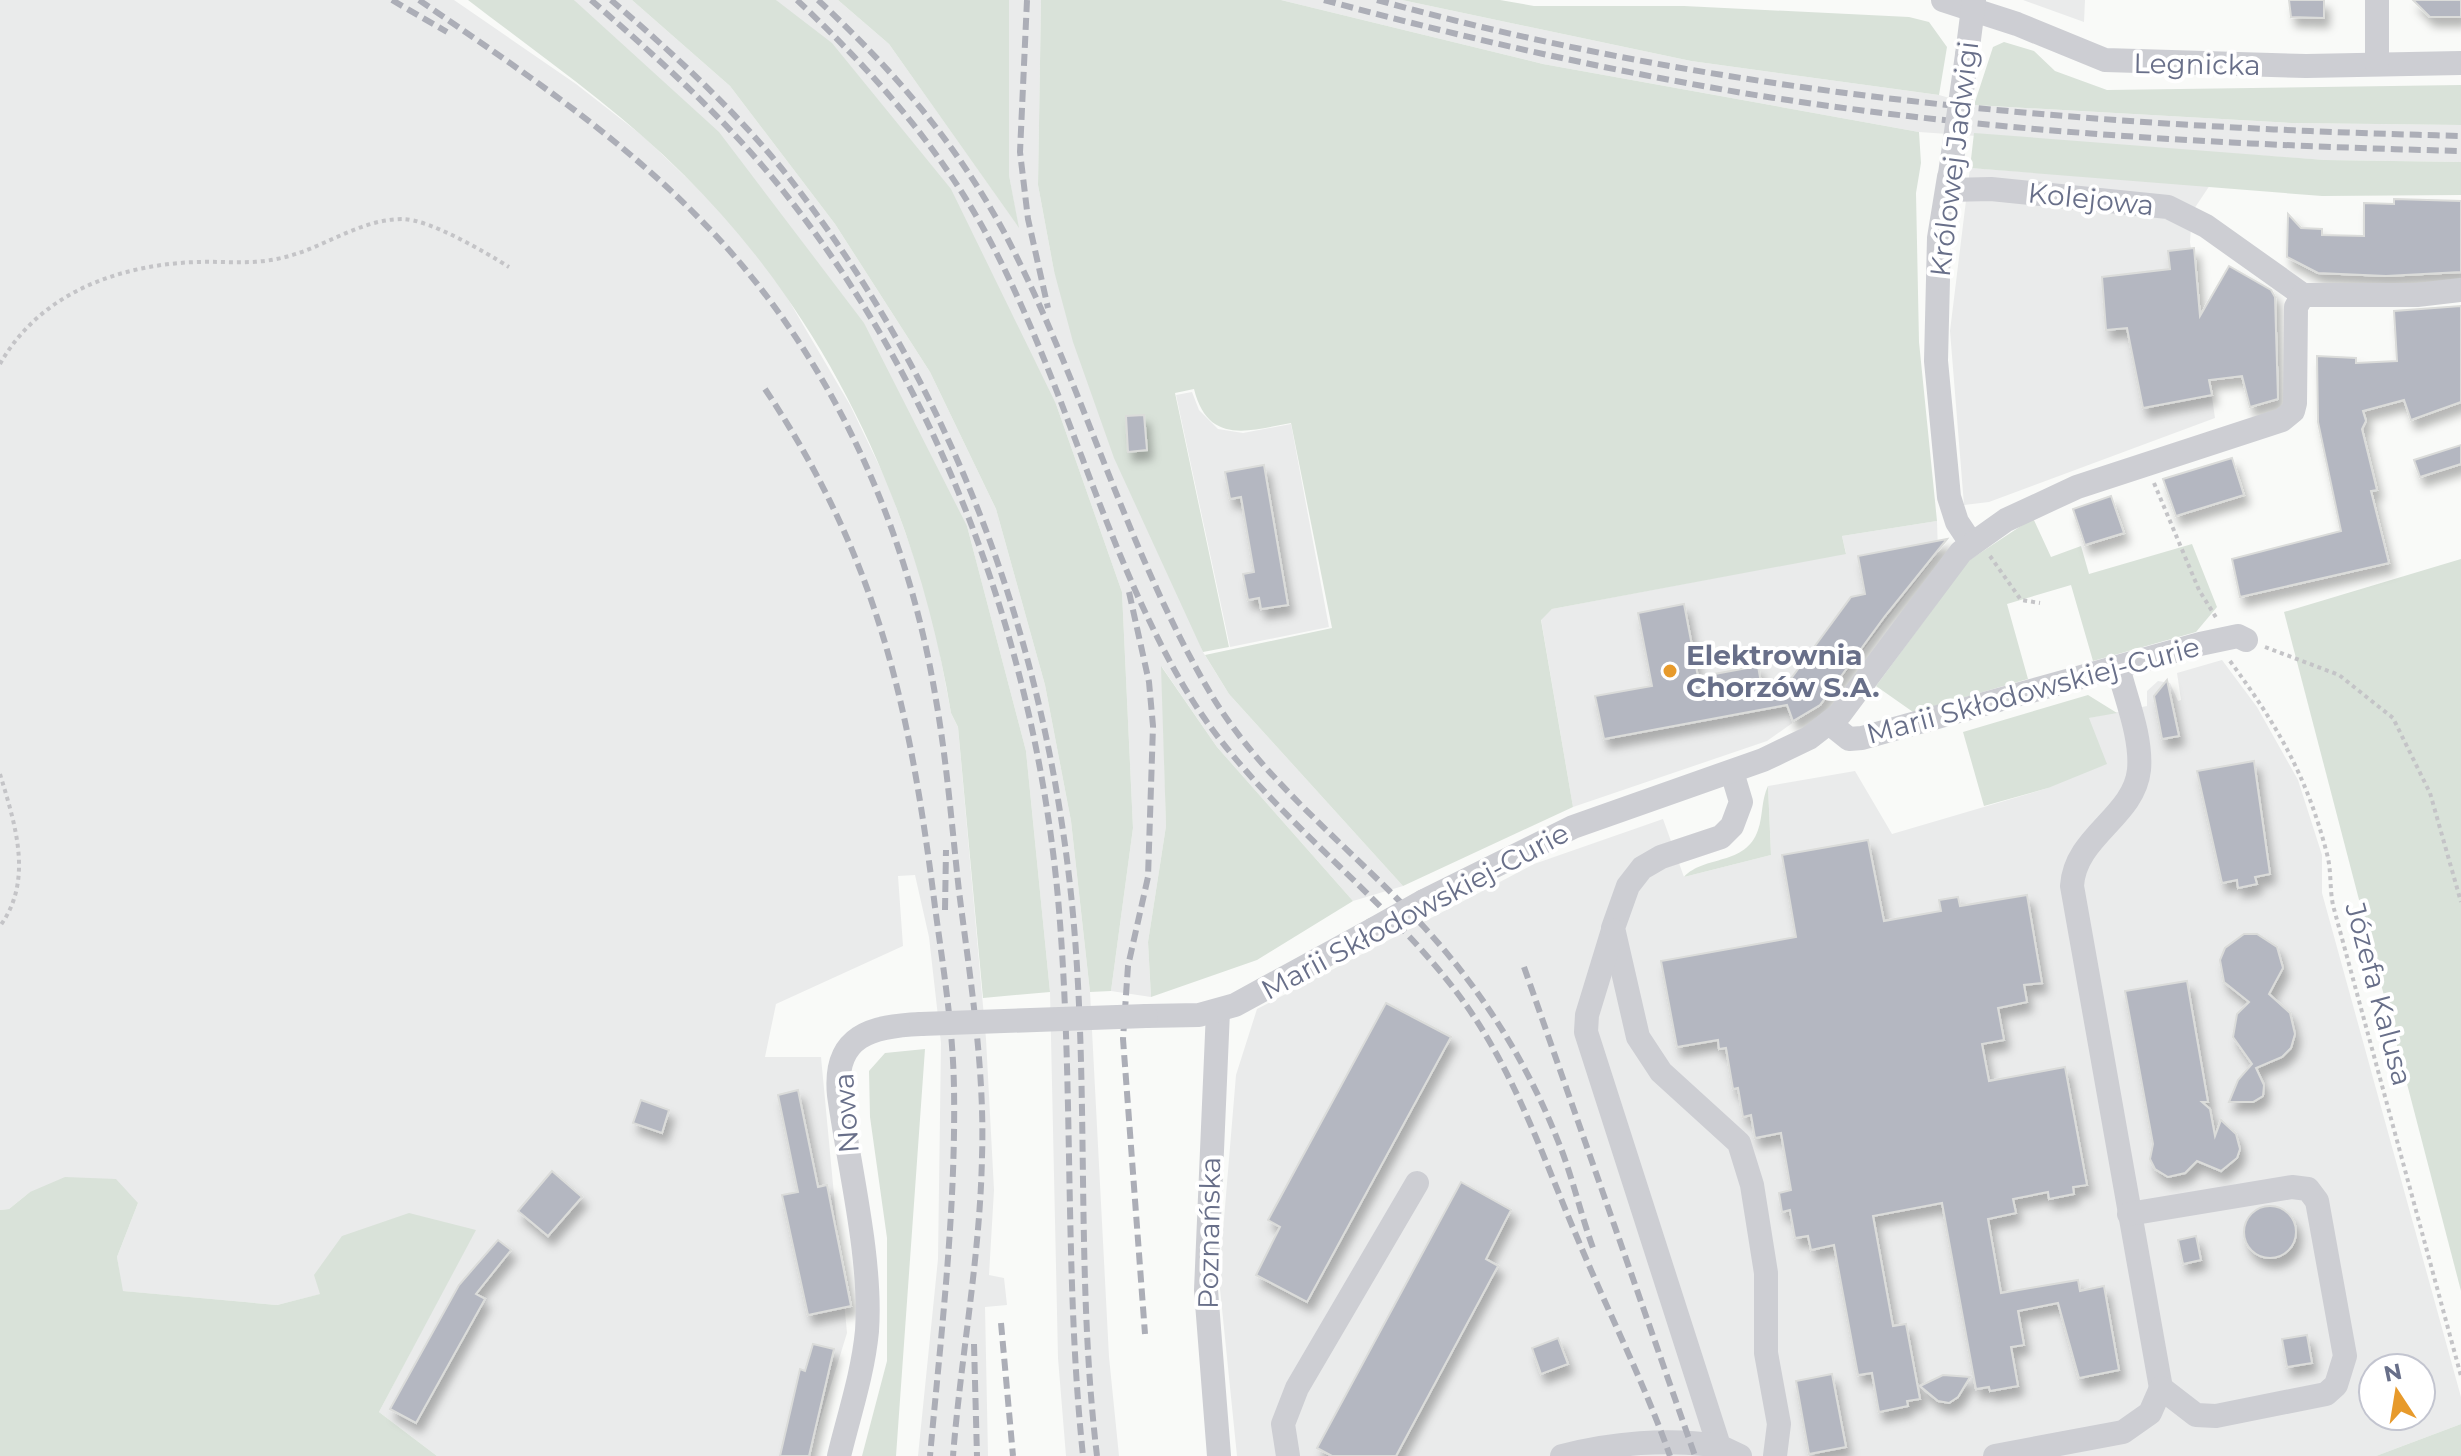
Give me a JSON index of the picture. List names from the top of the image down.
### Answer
{
  "streets": {
    "street": [
      "Legnicka",
      "Królowej Jadwigi",
      "Kolejowa",
      "Marii Skłodowskiej-Curie",
      "Nowa",
      "Poznańska"
    ],
    "path": ["Józefa Kalusa"]
  },
  "crossings": [
    ["Legnicka", "Królowej Jadwigi"],
    ["Królowej Jadwigi", "Kolejowa"],
    ["Marii Skłodowskiej-Curie", "Józefa Kalusa"],
    ["Marii Skłodowskiej-Curie", "Nowa"],
    ["Marii Skłodowskiej-Curie", "Poznańska"],
    ["Nowa", "Poznańska"]
  ],
  "places": ["Elektrownia Chorzów S.A."],
  "north": "top"
}
